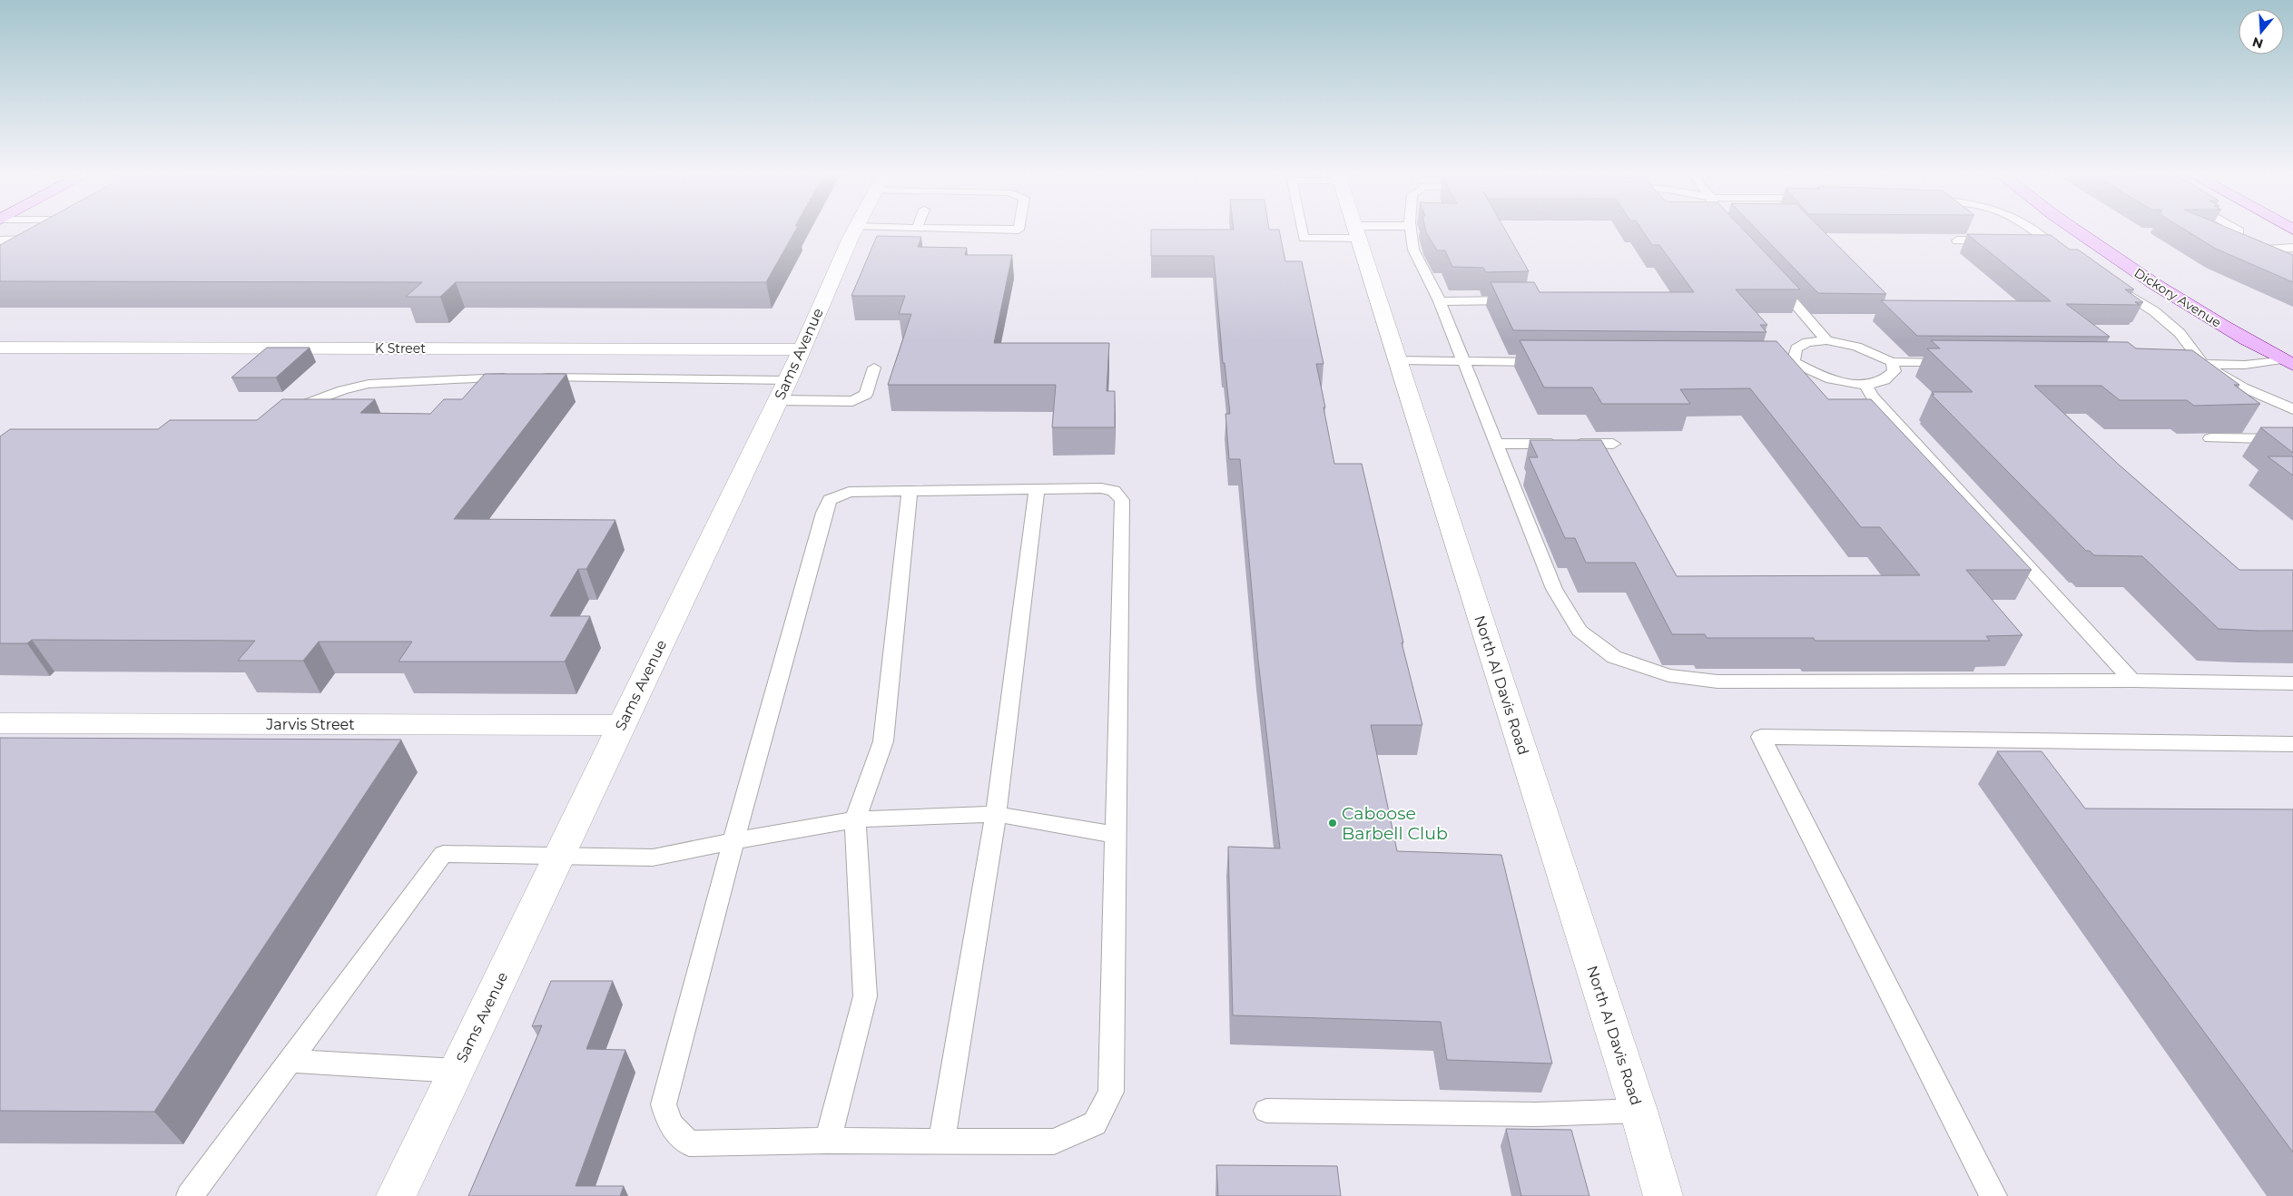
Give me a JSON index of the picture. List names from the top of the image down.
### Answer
{
  "streets": {
    "main road": ["Dickory Avenue"],
    "street": [
      "K Street",
      "Sams Avenue",
      "North Al Davis Road",
      "Jarvis Street"
    ]
  },
  "crossings": [
    ["K Street", "Sams Avenue"],
    ["Sams Avenue", "Jarvis Street"]
  ],
  "places": ["Caboose Barbell Club"],
  "north": "bottom"
}
